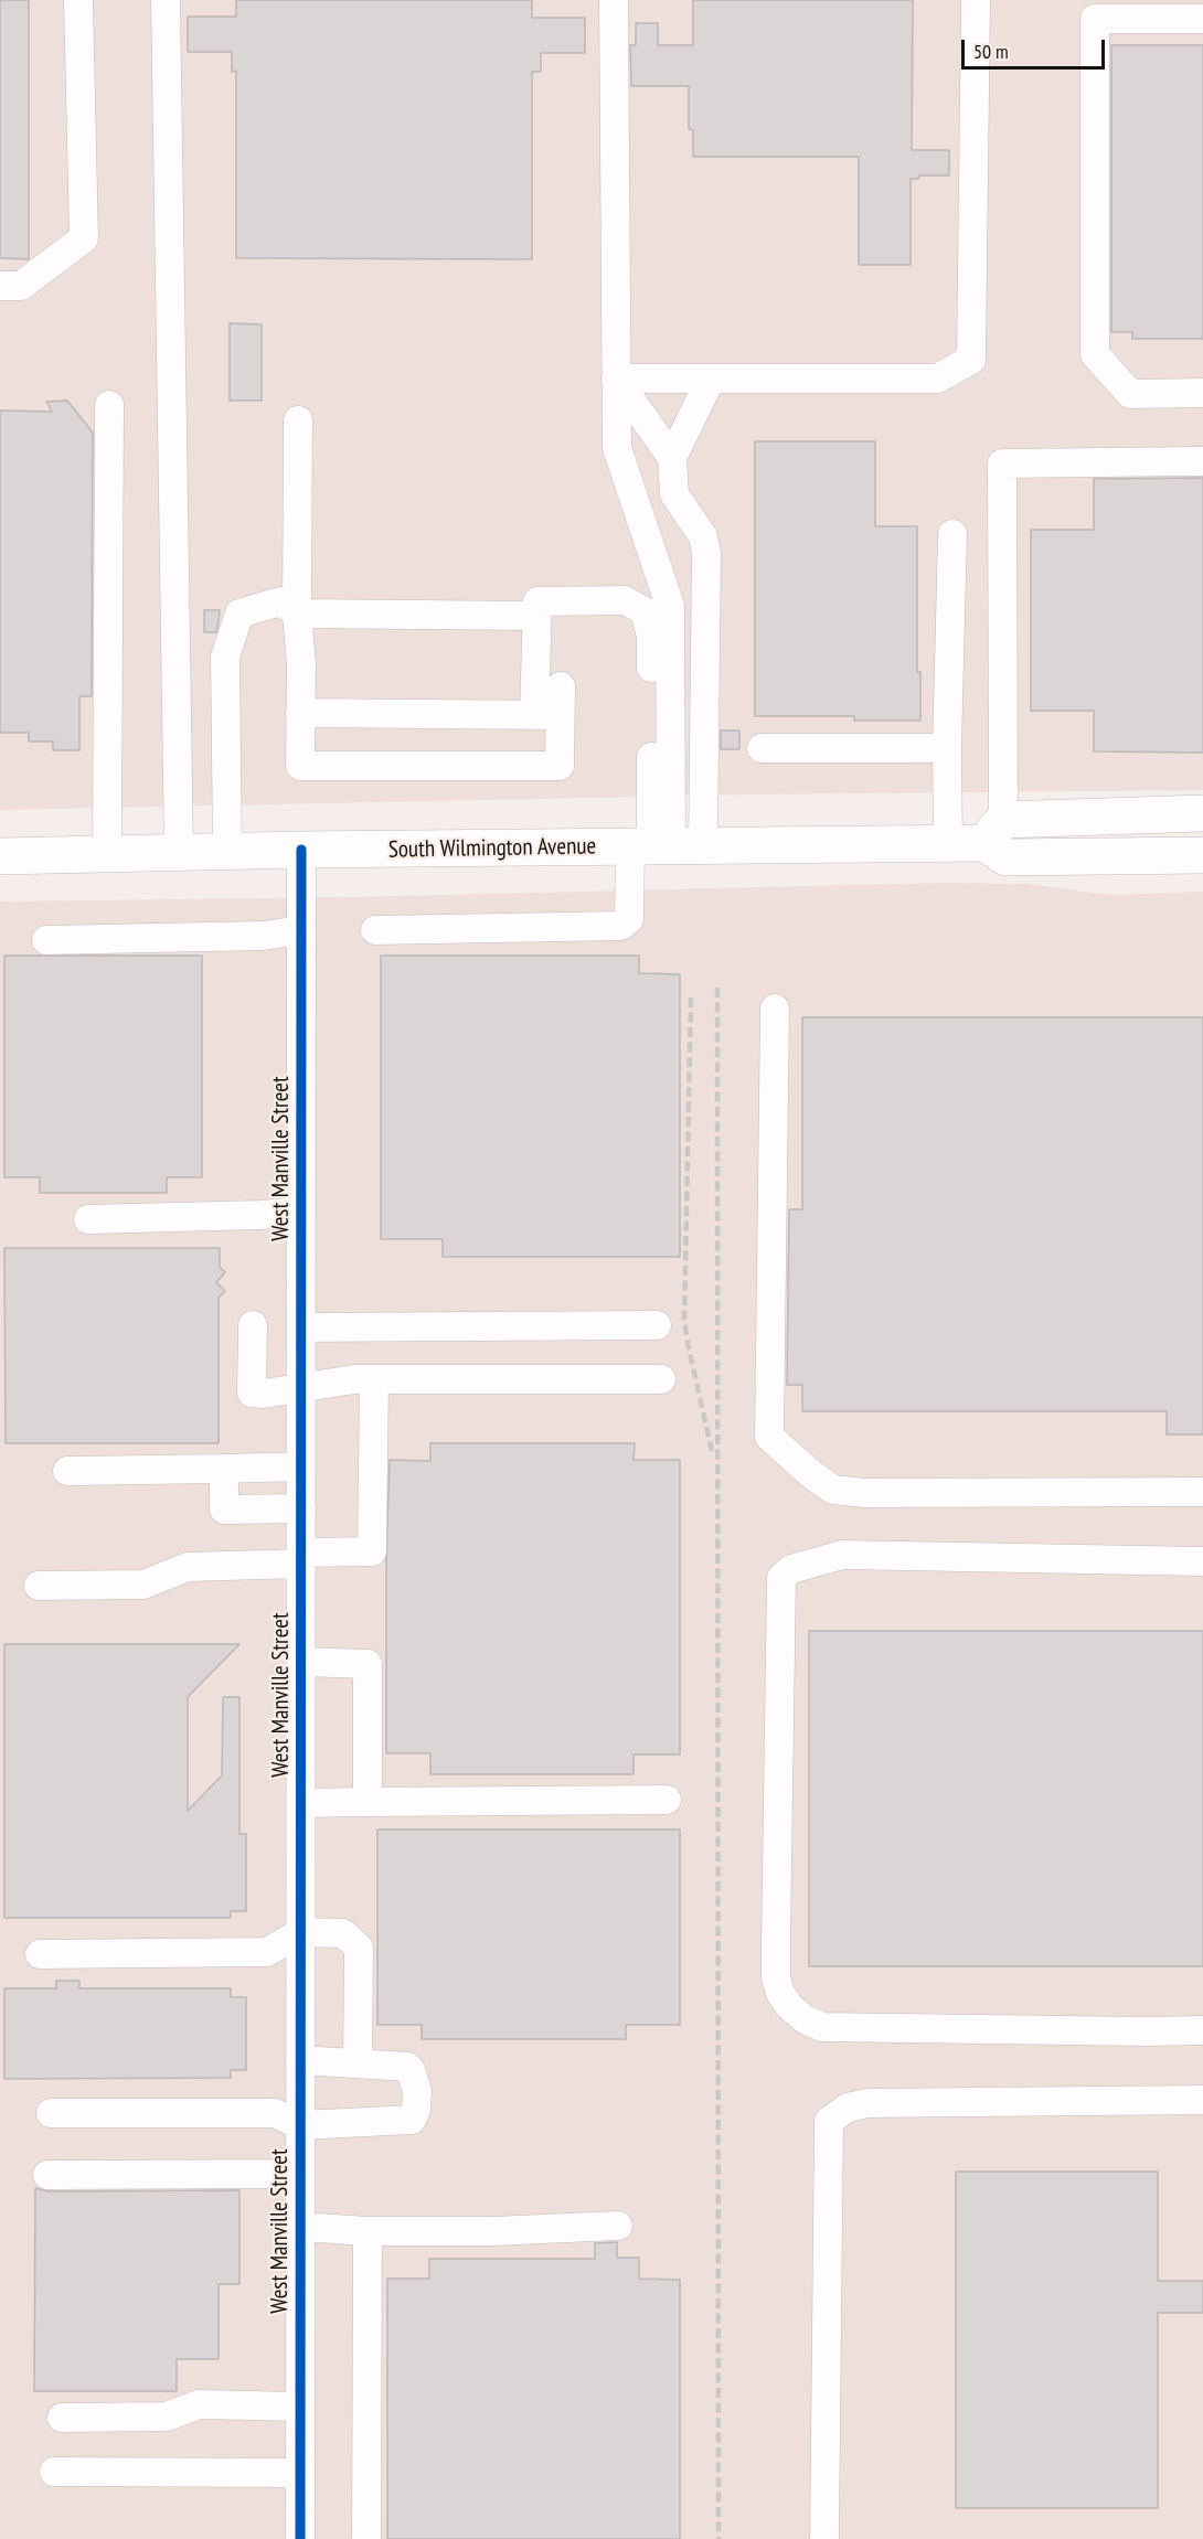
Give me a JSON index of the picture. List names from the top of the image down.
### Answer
{
  "streets": {
    "main road": ["South Wilmington Avenue"],
    "street": ["West Manville Street"]
  },
  "crossings": [
    ["South Wilmington Avenue", "West Manville Street"]
  ],
  "scale_bar": "50 m"
}
